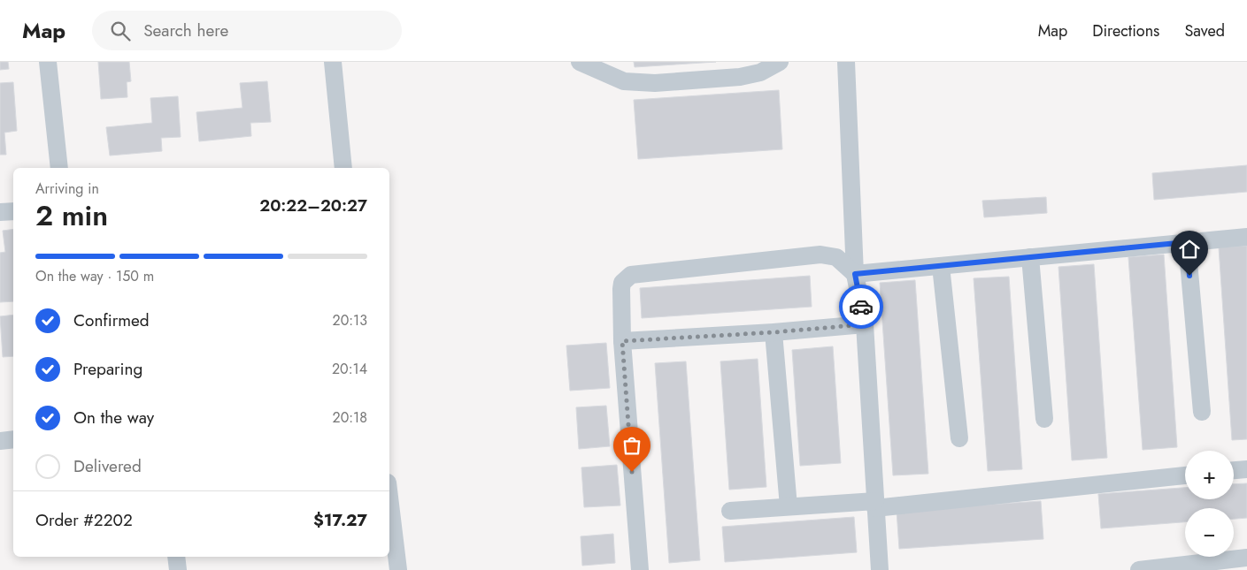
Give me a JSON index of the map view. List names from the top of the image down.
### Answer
{
  "page": {
    "header": "Map",
    "search": "Search here",
    "nav": ["Map", "Directions", "Saved"],
    "heading": ["2 min", "Arriving in", "20:22–20:27"],
    "panel": ["Order #2202", "$17.27"],
    "bar": "On the way · 150 m",
    "list": [
      ["Confirmed", "20:13"],
      ["Preparing", "20:14"],
      ["On the way", "20:18"],
      "Delivered"
    ],
    "map_buttons": ["+", "−"]
  }
}
